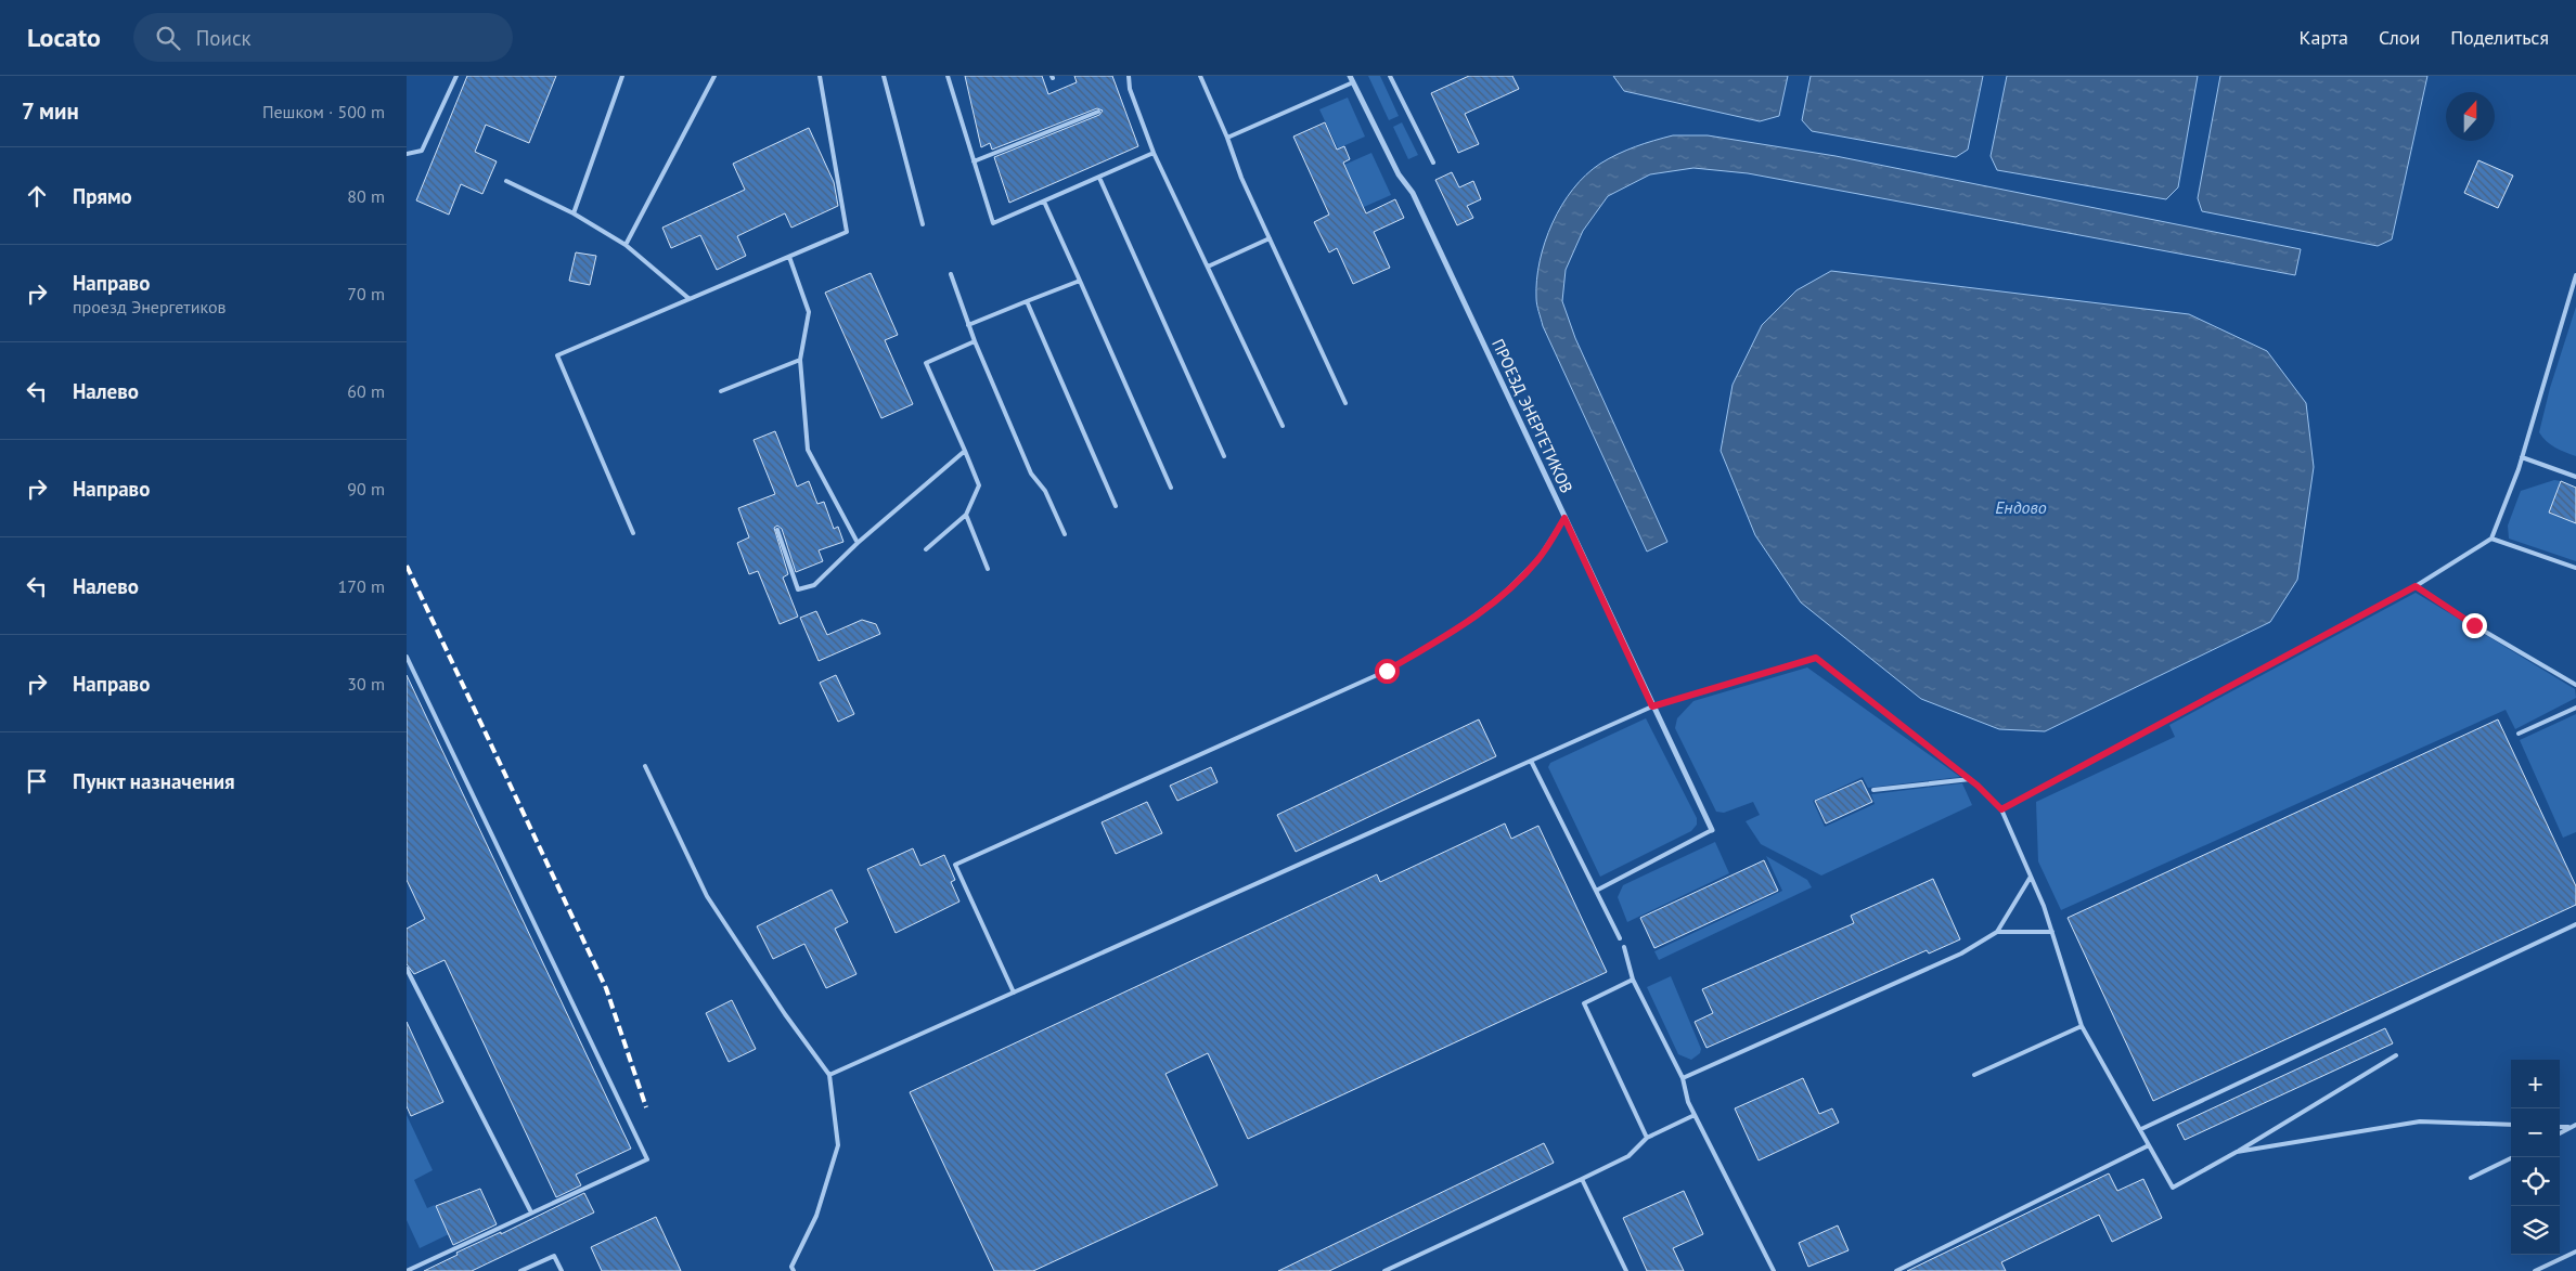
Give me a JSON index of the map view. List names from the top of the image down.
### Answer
{
  "streets": {
    "street": ["ПРОЕЗД ЭНЕРГЕТИКОВ"]
  },
  "water": ["Ендово"],
  "north": "top",
  "page": {
    "header": "Locato",
    "search": "Поиск",
    "nav": ["Карта", "Слои", "Поделиться"],
    "heading": ["7 мин", "Пешком · 500 m"],
    "list": [
      ["Прямо", "80 m"],
      ["Направо", "проезд Энергетиков", "70 m"],
      ["Налево", "60 m"],
      ["Направо", "90 m"],
      ["Налево", "170 m"],
      ["Направо", "30 m"],
      "Пункт назначения"
    ],
    "map_buttons": ["+", "−"]
  }
}
